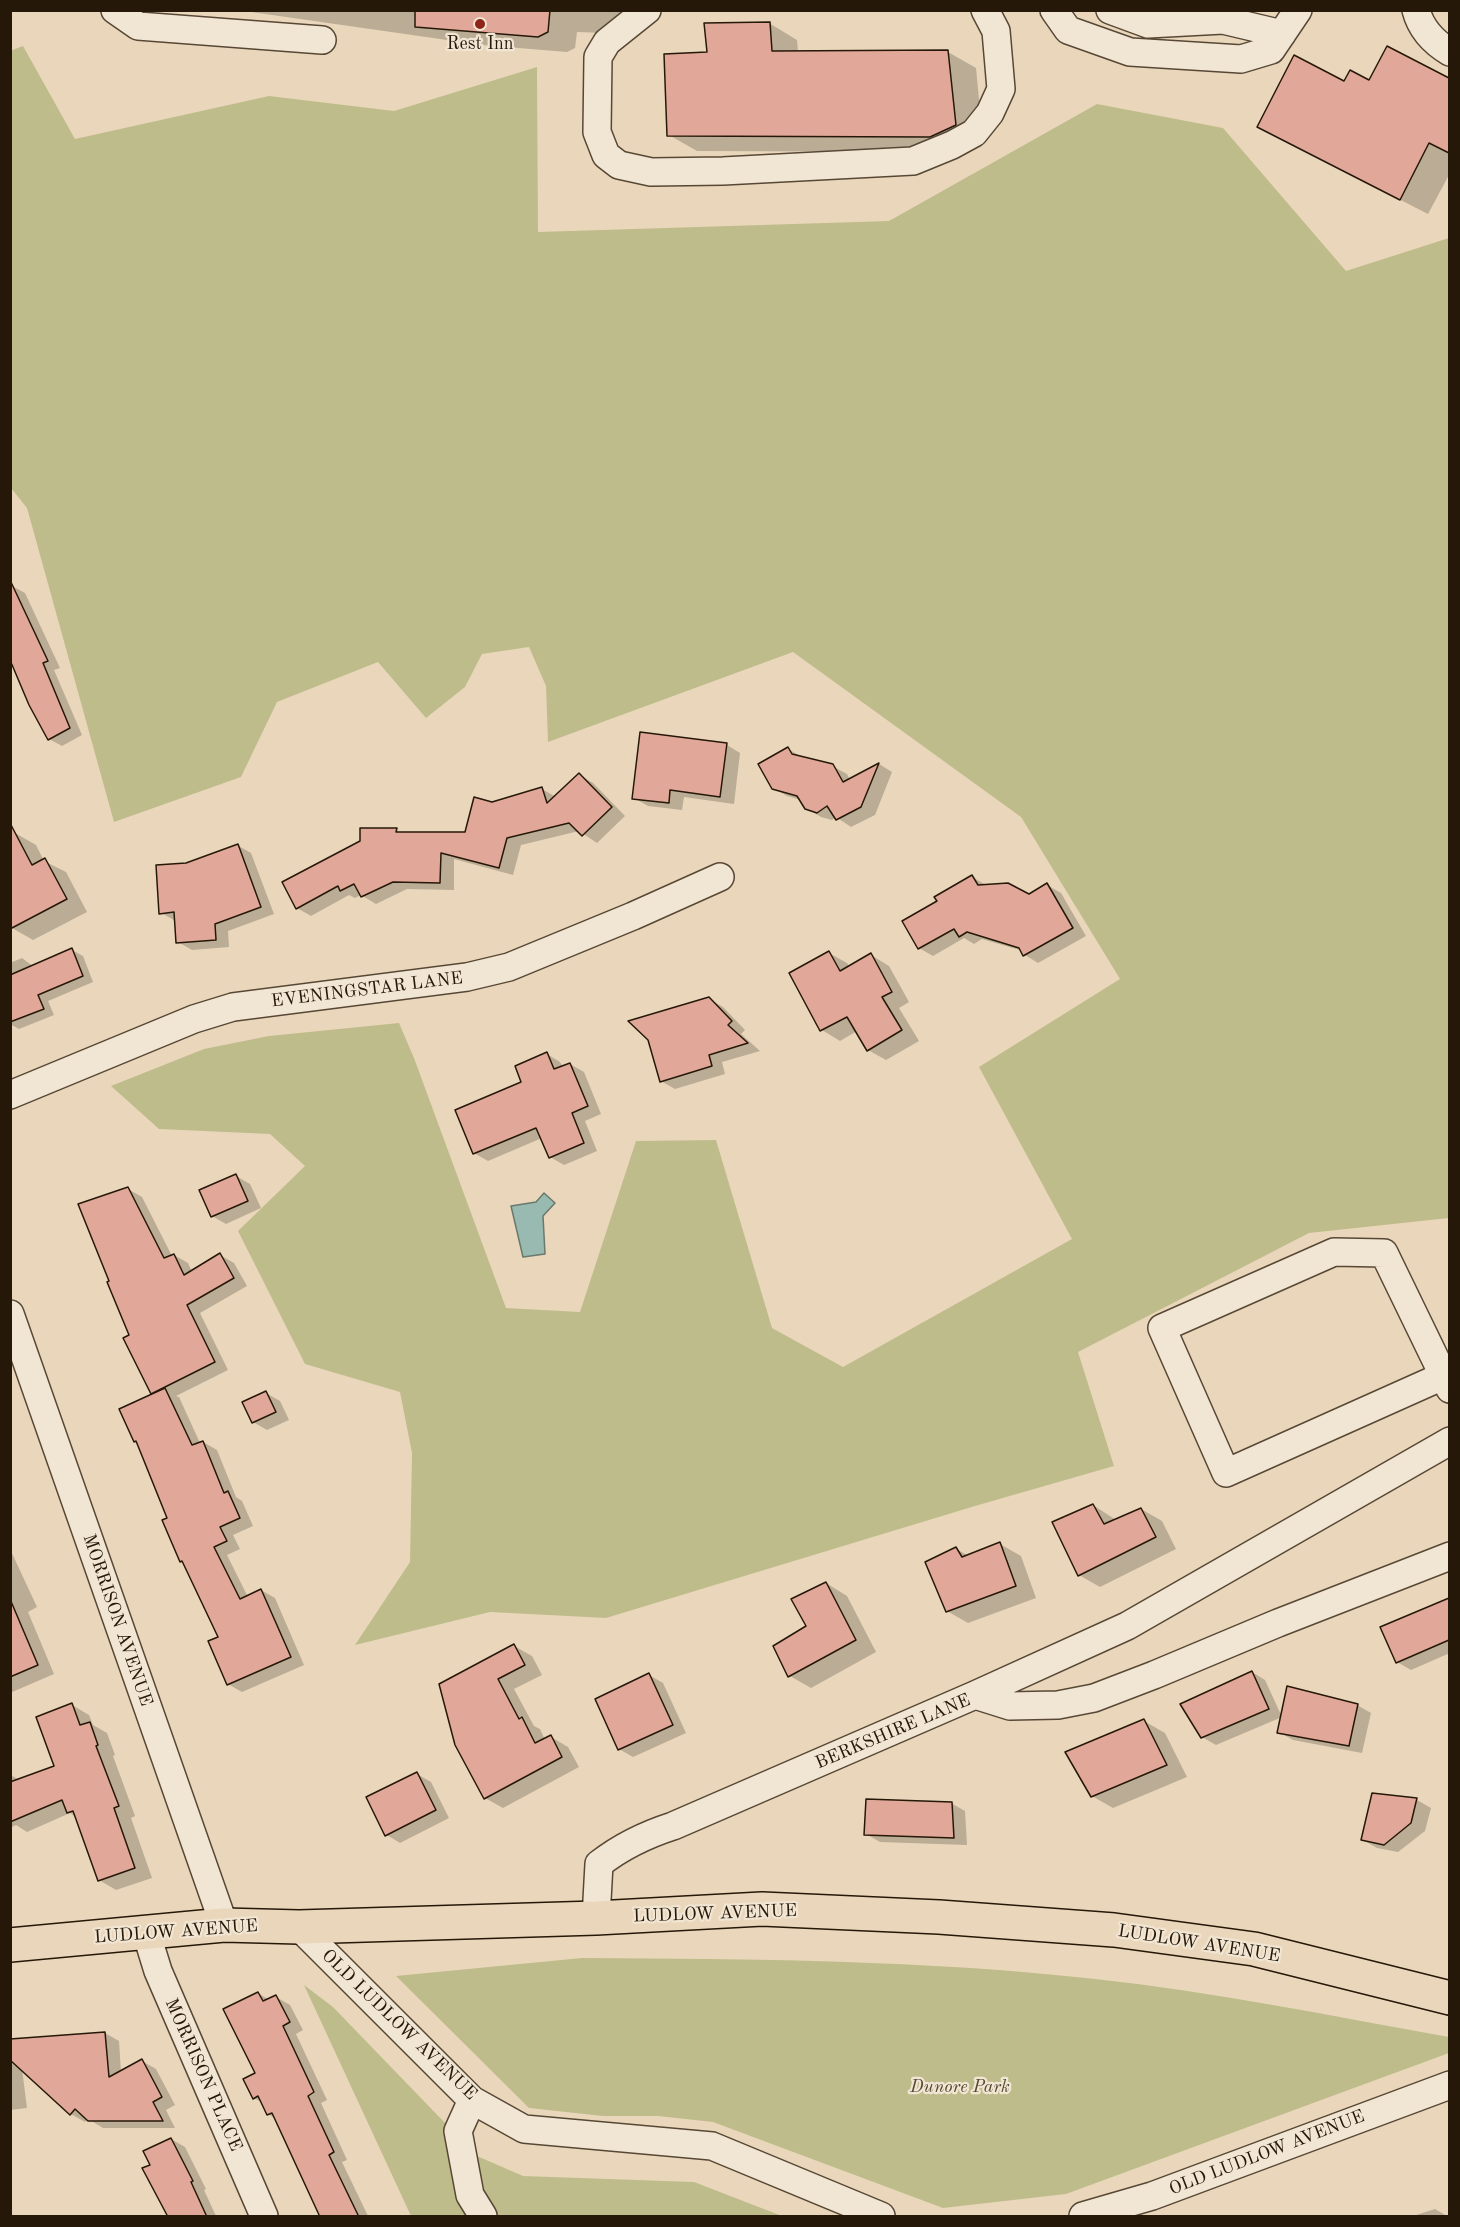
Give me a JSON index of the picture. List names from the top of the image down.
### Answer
{
  "streets": {
    "main road": ["LUDLOW AVENUE"],
    "street": [
      "EVENINGSTAR LANE",
      "MORRISON AVENUE",
      "BERKSHIRE LANE",
      "OLD LUDLOW AVENUE",
      "MORRISON PLACE"
    ]
  },
  "crossings": [
    ["MORRISON AVENUE", "LUDLOW AVENUE"],
    ["BERKSHIRE LANE", "LUDLOW AVENUE"],
    ["LUDLOW AVENUE", "OLD LUDLOW AVENUE"],
    ["LUDLOW AVENUE", "MORRISON PLACE"]
  ],
  "parks": ["Dunore Park"],
  "places": ["Rest Inn"]
}
